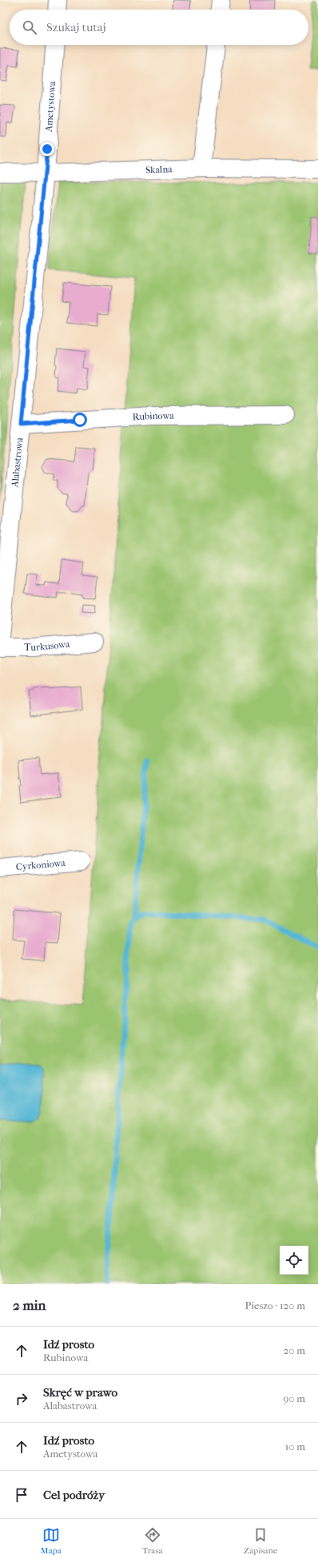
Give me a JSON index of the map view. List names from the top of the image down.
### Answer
{
  "streets": {
    "street": [
      "Ametystowa",
      "Skalna",
      "Rubinowa",
      "Alabastrowa",
      "Turkusowa",
      "Cyrkoniowa"
    ]
  },
  "crossings": [
    ["Ametystowa", "Skalna"],
    ["Ametystowa", "Alabastrowa"],
    ["Skalna", "Alabastrowa"],
    ["Rubinowa", "Alabastrowa"]
  ],
  "page": {
    "search": "Szukaj tutaj",
    "heading": ["2 min", "Pieszo · 120 m"],
    "list": [
      ["Idź prosto", "Rubinowa", "20 m"],
      ["Skręć w prawo", "Alabastrowa", "90 m"],
      ["Idź prosto", "Ametystowa", "10 m"],
      "Cel podróży"
    ],
    "nav": ["Mapa", "Trasa", "Zapisane"]
  }
}
